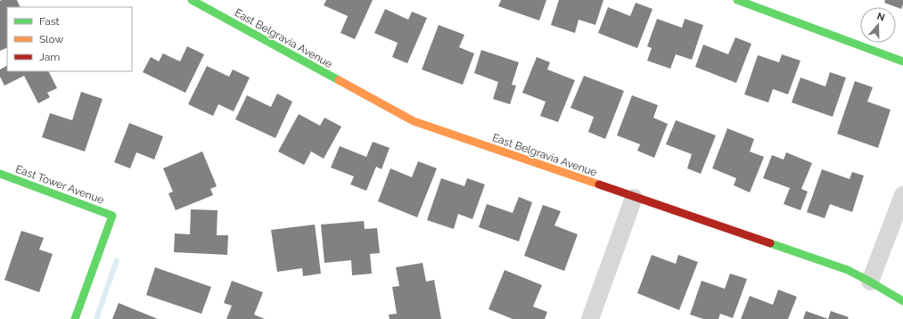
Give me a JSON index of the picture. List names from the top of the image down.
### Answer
{
  "streets": {
    "street": ["East Belgravia Avenue", "East Tower Avenue"]
  },
  "legend": ["Fast", "Slow", "Jam"],
  "north": "top"
}
